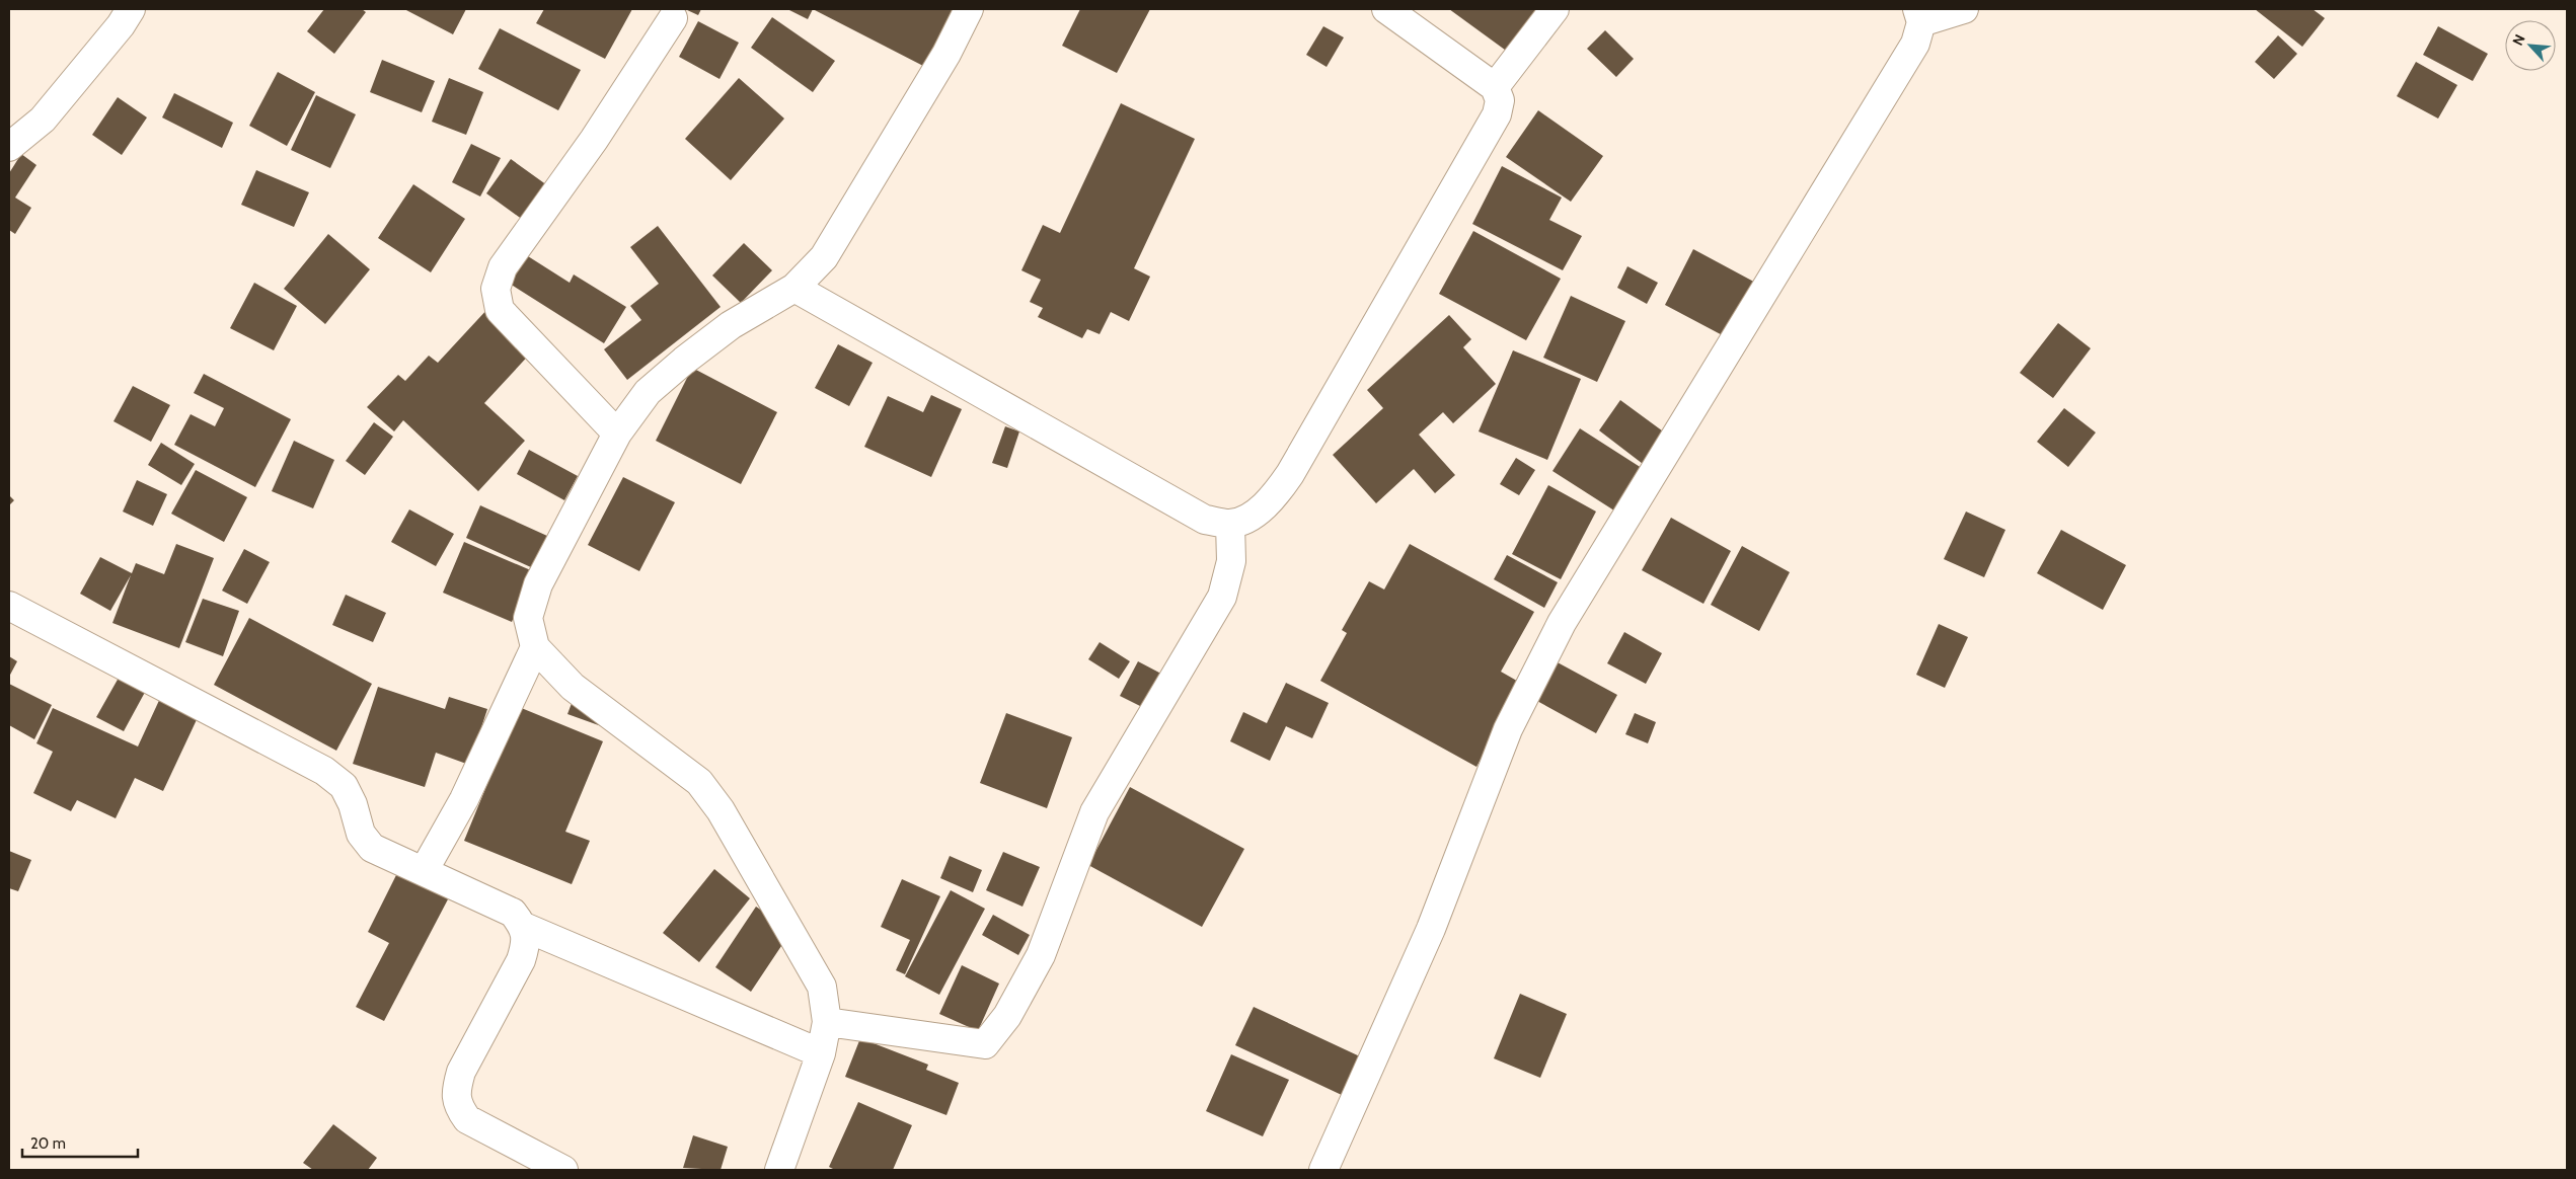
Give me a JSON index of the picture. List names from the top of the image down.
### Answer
{
  "scale_bar": "20 m",
  "north": "top left"
}
